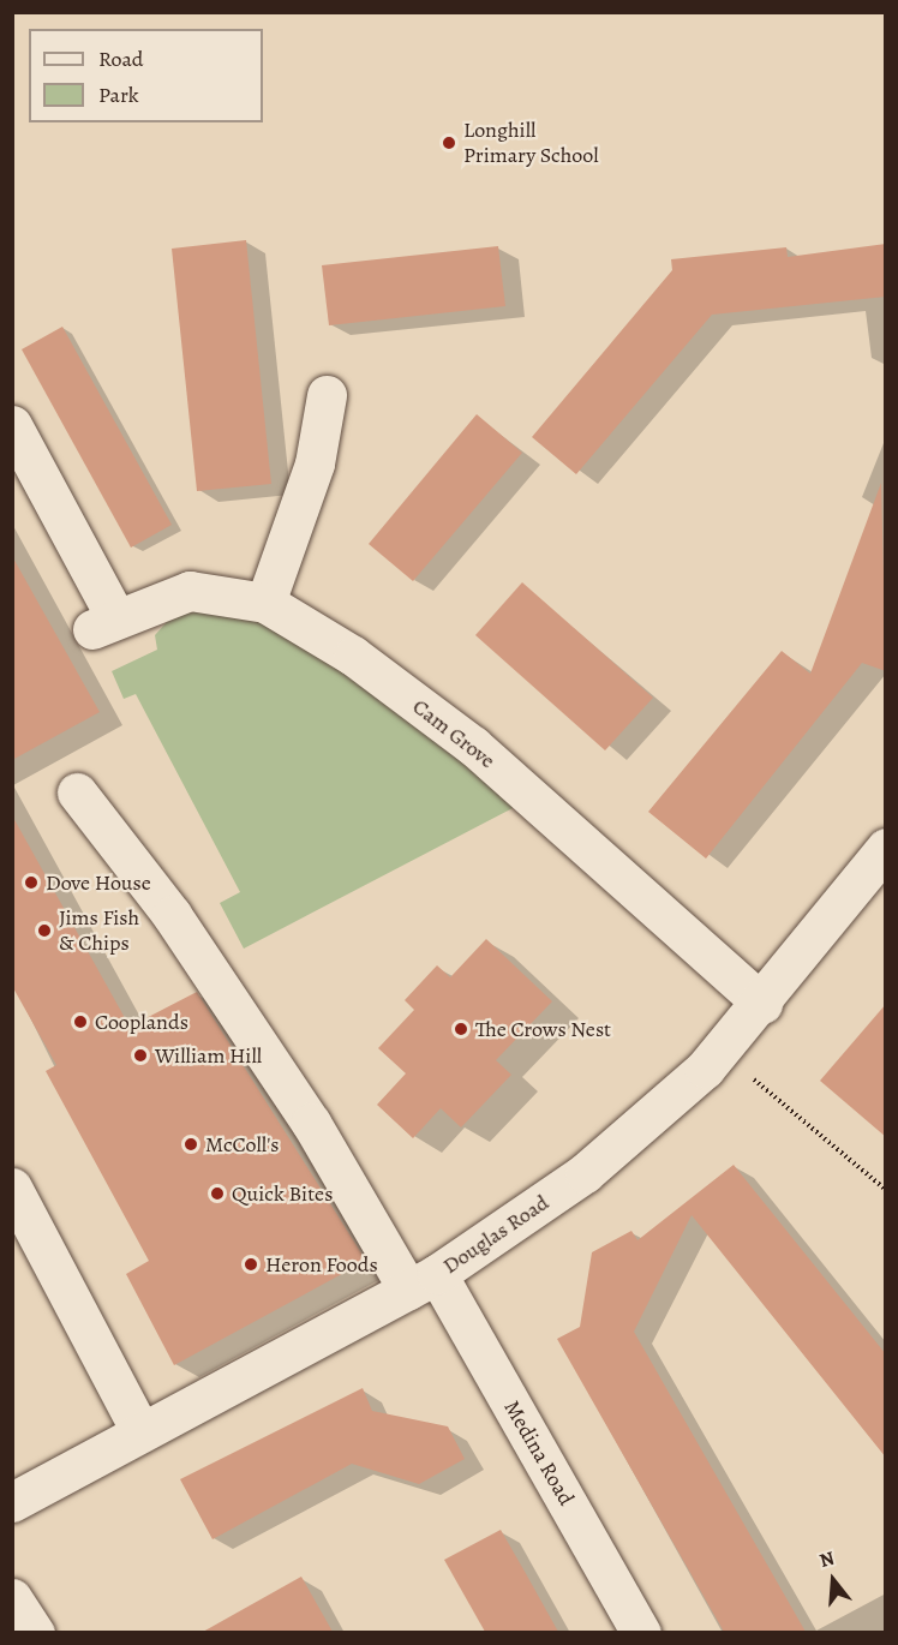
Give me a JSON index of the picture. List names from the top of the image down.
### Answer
{
  "streets": {
    "street": ["Cam Grove", "Douglas Road", "Medina Road"]
  },
  "crossings": [
    ["Cam Grove", "Douglas Road"],
    ["Douglas Road", "Medina Road"]
  ],
  "places": [
    "Longhill Primary School",
    "Dove House",
    "Jims Fish & Chips",
    "Cooplands",
    "The Crows Nest",
    "William Hill",
    "McColl's",
    "Quick Bites",
    "Heron Foods"
  ],
  "legend": ["Road", "Park"],
  "north": "top"
}
